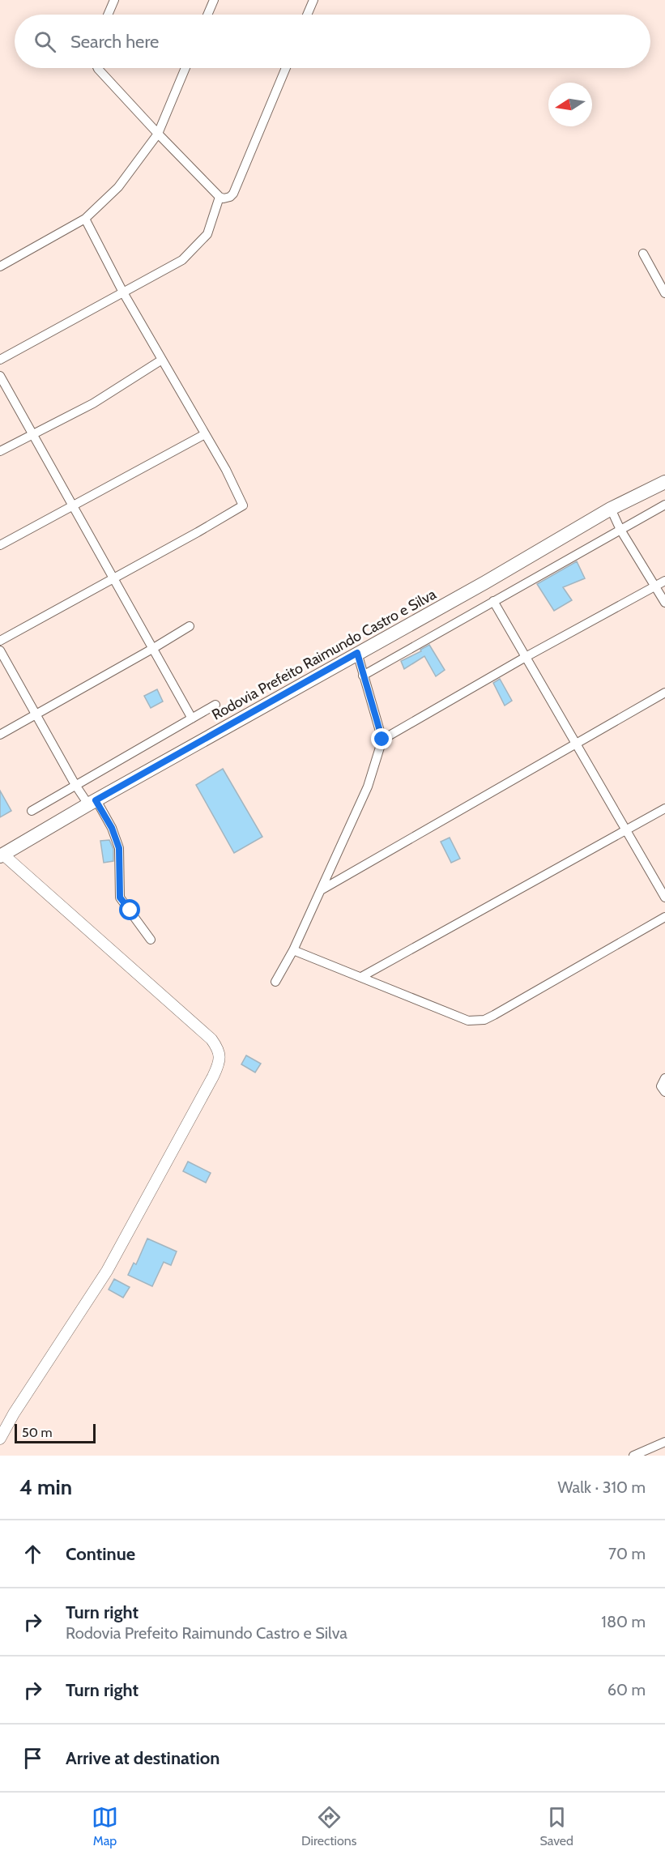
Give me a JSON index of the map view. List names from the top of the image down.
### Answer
{
  "streets": {
    "main road": ["Rodovia Prefeito Raimundo Castro e Silva"]
  },
  "scale_bar": "50 m",
  "north": "left",
  "page": {
    "search": "Search here",
    "scale": "50 m",
    "heading": ["4 min", "Walk · 310 m"],
    "list": [
      ["Continue", "70 m"],
      ["Turn right", "Rodovia Prefeito Raimundo Castro e Silva", "180 m"],
      ["Turn right", "60 m"],
      "Arrive at destination"
    ],
    "nav": ["Map", "Directions", "Saved"]
  }
}
